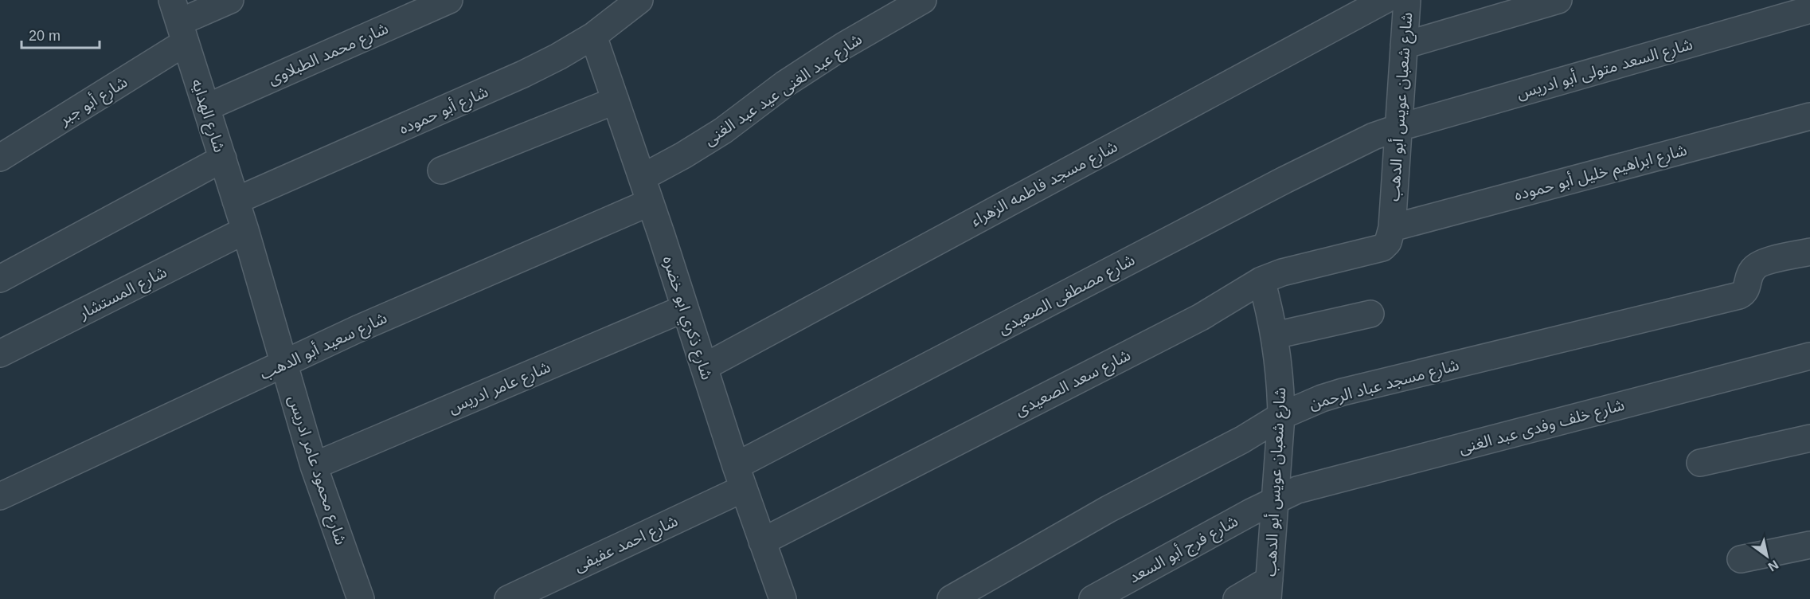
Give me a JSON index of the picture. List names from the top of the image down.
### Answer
{
  "streets": {
    "street": [
      "شارع محمد الطبلاوى",
      "شارع السعد متولى أبو ادريس",
      "شارع عبد الغنى عيد عبد الغنى",
      "شارع أبو جبر",
      "شارع شعبان عويس أبو الدهب",
      "شارع أبو حموده",
      "شارع الهدايه",
      "شارع ابراهيم خليل أبو حموده",
      "شارع مسجد فاطمه الزهراء",
      "شارع المستشار",
      "شارع مصطفى الصعيدى",
      "شارع ذكري ابو خضره",
      "شارع سعيد أبو الدهب",
      "شارع سعد الصعيدى",
      "شارع مسجد عباد الرحمن",
      "شارع عامر ادريس",
      "شارع خلف وفدى عبد الغنى",
      "شارع محمود عامر ادريس",
      "شارع احمد عفيفى",
      "شارع فرج أبو السعد"
    ]
  },
  "crossings": [
    ["شارع محمد الطبلاوى", "شارع الهدايه"],
    ["شارع السعد متولى أبو ادريس", "شارع شعبان عويس أبو الدهب"],
    ["شارع السعد متولى أبو ادريس", "شارع مصطفى الصعيدى"],
    ["شارع عبد الغنى عيد عبد الغنى", "شارع ذكري ابو خضره"],
    ["شارع أبو جبر", "شارع الهدايه"],
    ["شارع شعبان عويس أبو الدهب", "شارع ابراهيم خليل أبو حموده"],
    ["شارع شعبان عويس أبو الدهب", "شارع مصطفى الصعيدى"],
    ["شارع شعبان عويس أبو الدهب", "شارع سعد الصعيدى"],
    ["شارع شعبان عويس أبو الدهب", "شارع مسجد عباد الرحمن"],
    ["شارع شعبان عويس أبو الدهب", "شارع خلف وفدى عبد الغنى"],
    ["شارع شعبان عويس أبو الدهب", "شارع فرج أبو السعد"],
    ["شارع أبو حموده", "شارع الهدايه"],
    ["شارع أبو حموده", "شارع ذكري ابو خضره"],
    ["شارع الهدايه", "شارع المستشار"],
    ["شارع الهدايه", "شارع محمود عامر ادريس"],
    ["شارع ابراهيم خليل أبو حموده", "شارع سعد الصعيدى"],
    ["شارع مسجد فاطمه الزهراء", "شارع ذكري ابو خضره"],
    ["شارع المستشار", "شارع محمود عامر ادريس"],
    ["شارع مصطفى الصعيدى", "شارع ذكري ابو خضره"],
    ["شارع مصطفى الصعيدى", "شارع احمد عفيفى"],
    ["شارع ذكري ابو خضره", "شارع سعيد أبو الدهب"],
    ["شارع ذكري ابو خضره", "شارع سعد الصعيدى"],
    ["شارع ذكري ابو خضره", "شارع عامر ادريس"],
    ["شارع ذكري ابو خضره", "شارع احمد عفيفى"],
    ["شارع سعيد أبو الدهب", "شارع محمود عامر ادريس"],
    ["شارع عامر ادريس", "شارع محمود عامر ادريس"],
    ["شارع خلف وفدى عبد الغنى", "شارع فرج أبو السعد"]
  ],
  "scale_bar": "20 m",
  "north": "bottom right"
}
